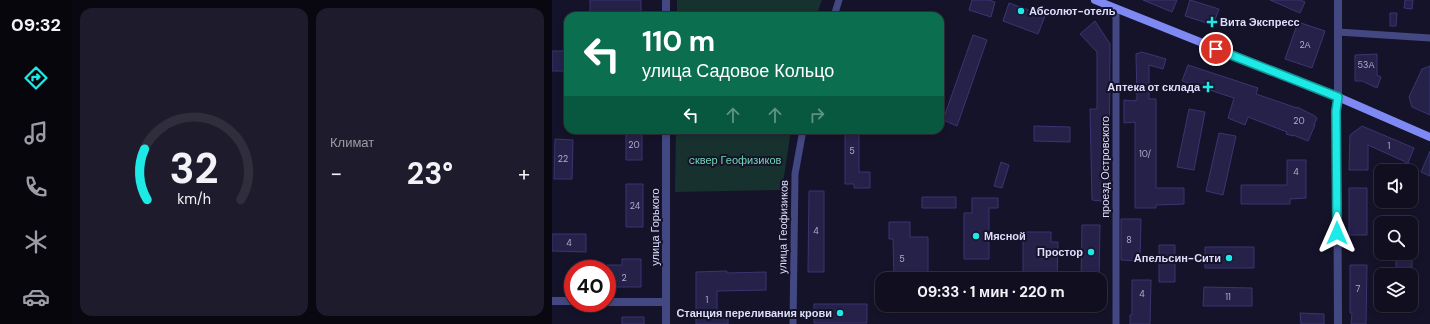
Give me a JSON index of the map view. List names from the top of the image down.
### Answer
{
  "streets": {
    "street": ["проезд Островского", "улица Горького", "улица Геофизиков"]
  },
  "parks": ["cквер Геофизиков"],
  "places": {
    "other": [
      "Абсолют-отель",
      "Мясной",
      "Простор",
      "Апельсин-Сити",
      "Станция переливания крови"
    ],
    "health": ["Вита Экспресс", "Аптека от склада"]
  },
  "house_numbers": [
    "2А",
    "53А",
    "20",
    "20",
    "1",
    "5",
    "10/",
    "22",
    "4",
    "24",
    "4",
    "8",
    "4",
    "5",
    "2",
    "7",
    "4",
    "11",
    "1"
  ],
  "page": {
    "tabs": "09:32",
    "tile": "Климат",
    "turn": ["110 m", "улица Садовое Кольцо"],
    "heat": ["−", "23°", "+"],
    "limit": "40",
    "trip": "09:33 · 1 мин · 220 m",
    "gauge": ["32", "km/h"]
  }
}
